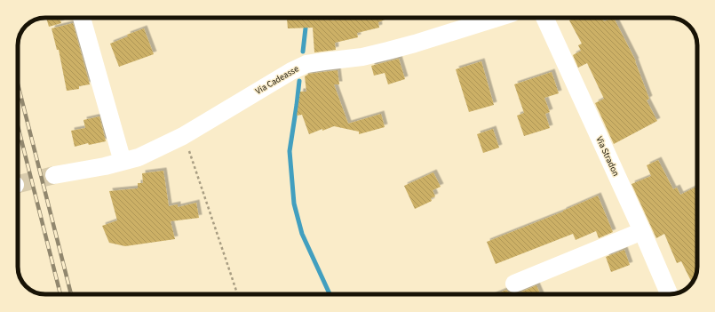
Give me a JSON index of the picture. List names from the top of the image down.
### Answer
{
  "streets": {
    "street": ["Via Cadeasse", "Via Stradon"]
  }
}
